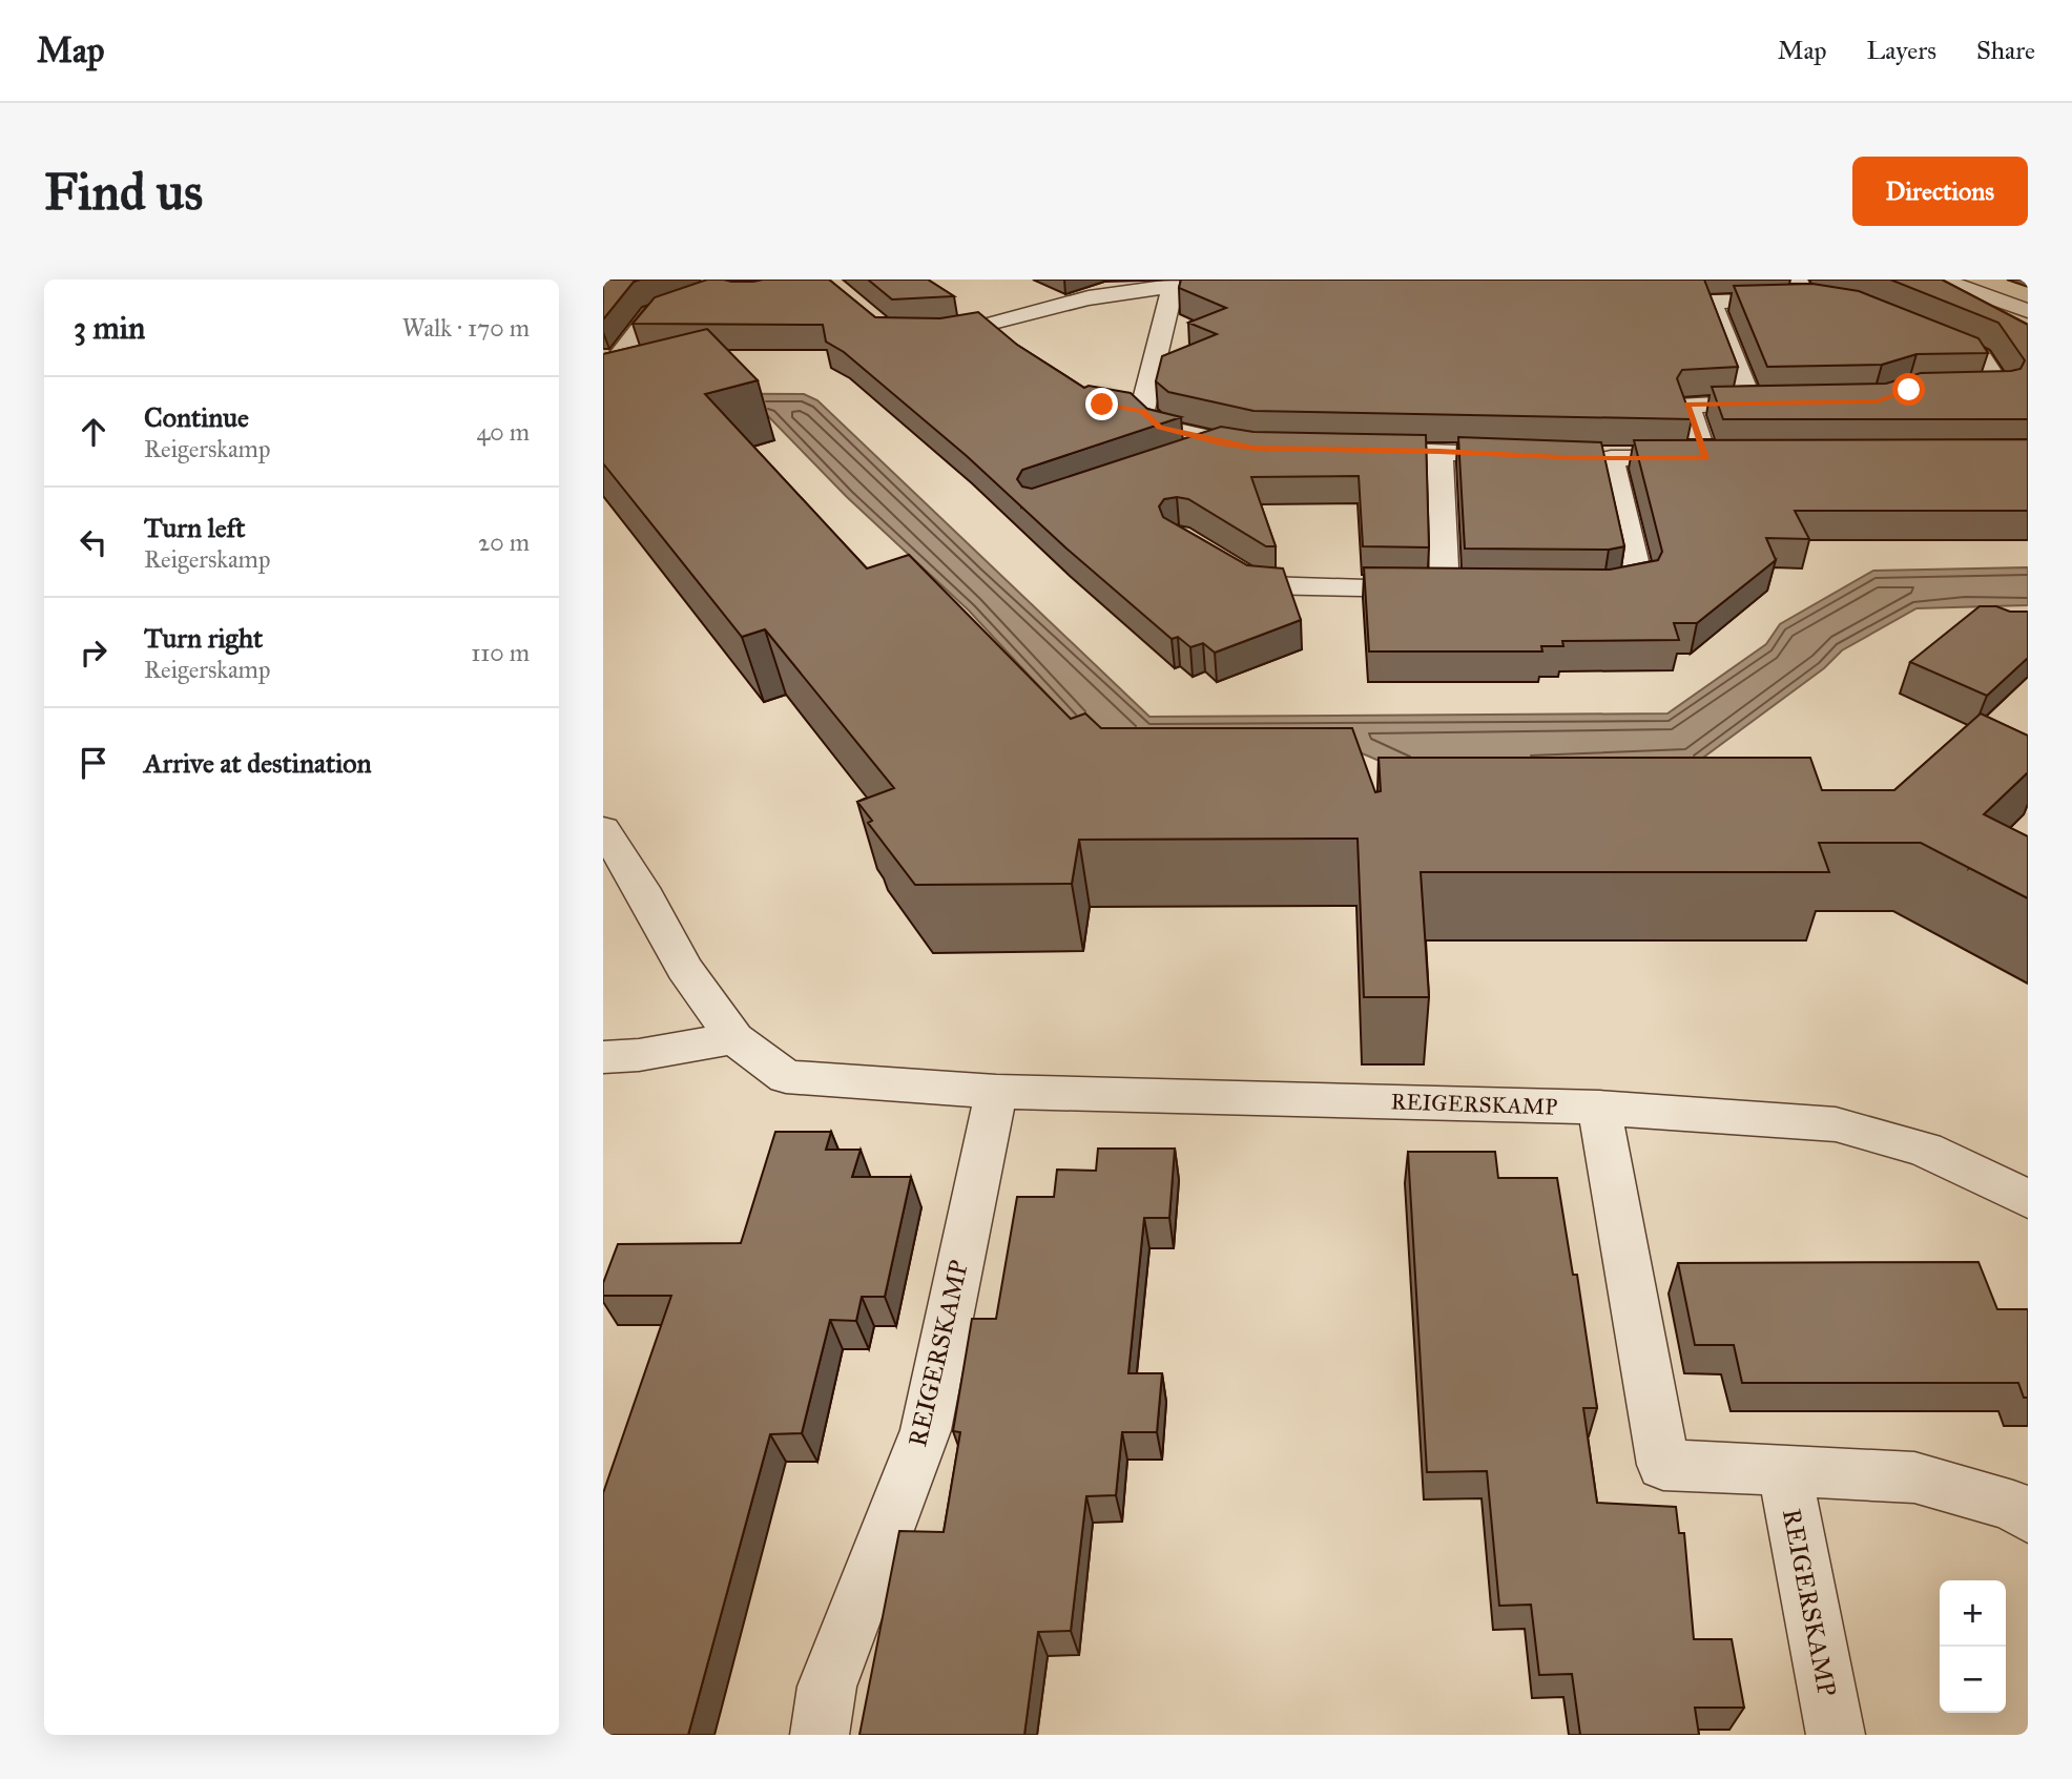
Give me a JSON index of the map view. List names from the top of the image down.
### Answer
{
  "streets": {
    "street": ["REIGERSKAMP"]
  },
  "page": {
    "header": "Map",
    "nav": ["Map", "Layers", "Share"],
    "buttons": "Directions",
    "title": "Find us",
    "heading": ["3 min", "Walk · 170 m"],
    "list": [
      ["Continue", "Reigerskamp", "40 m"],
      ["Turn left", "Reigerskamp", "20 m"],
      ["Turn right", "Reigerskamp", "110 m"],
      "Arrive at destination"
    ],
    "map_buttons": ["+", "−"]
  }
}
